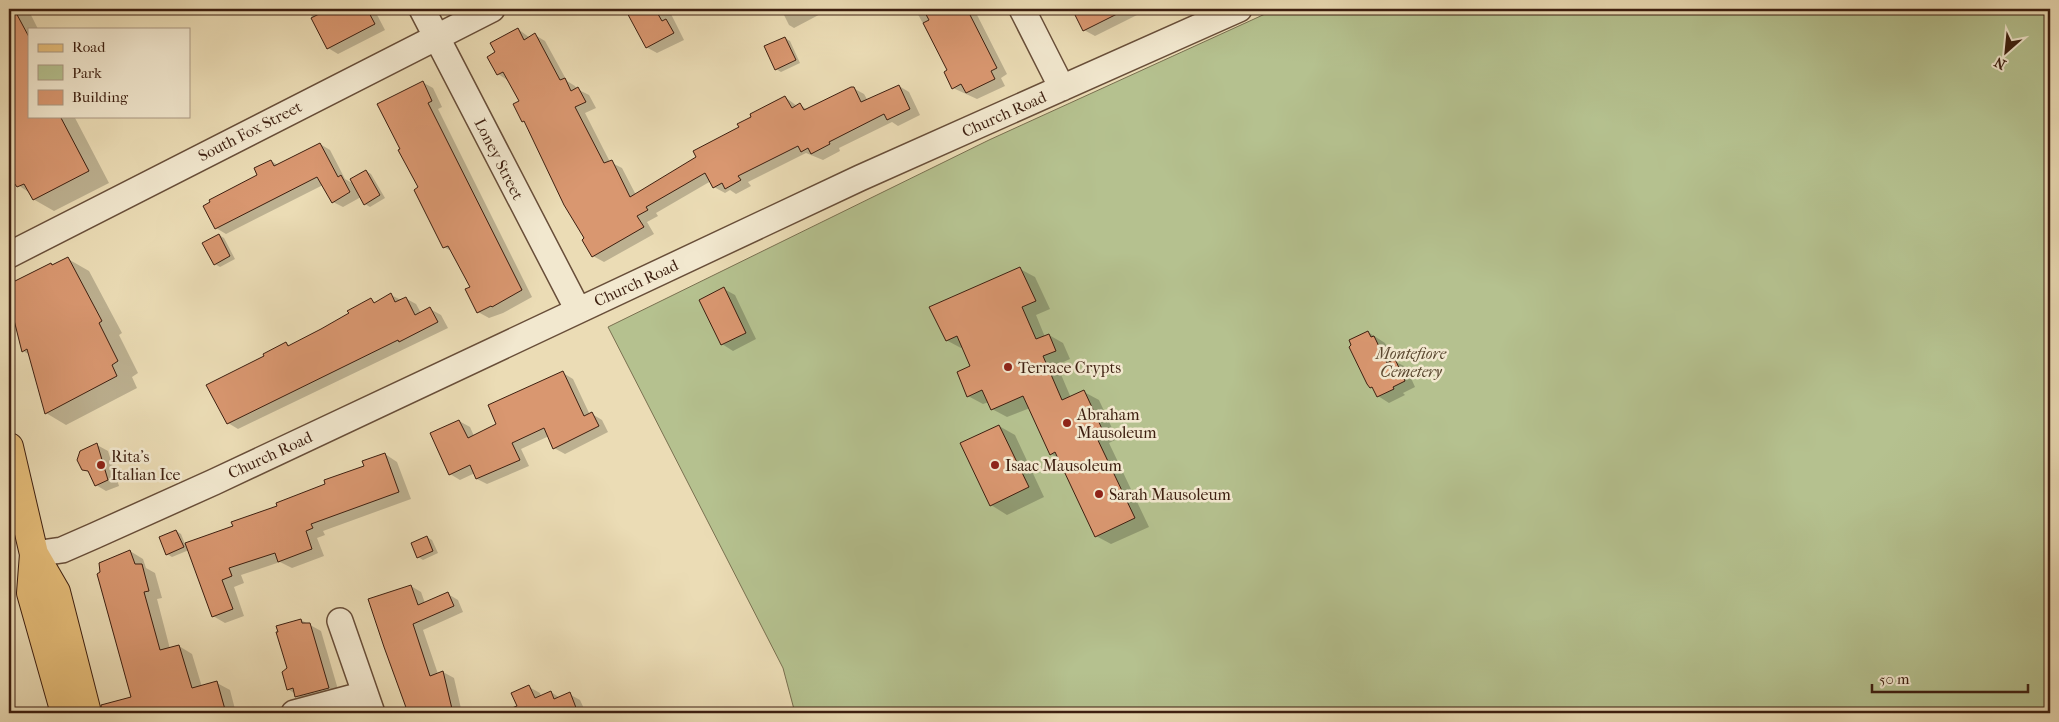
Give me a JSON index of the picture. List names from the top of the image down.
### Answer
{
  "streets": {
    "street": ["Church Road", "South Fox Street", "Loney Street"]
  },
  "crossings": [
    ["Church Road", "Loney Street"],
    ["South Fox Street", "Loney Street"]
  ],
  "parks": ["Montefiore Cemetery"],
  "places": [
    "Terrace Crypts",
    "Abraham Mausoleum",
    "Rita's Italian Ice",
    "Isaac Mausoleum",
    "Sarah Mausoleum"
  ],
  "legend": ["Road", "Park", "Building"],
  "scale_bar": "50 m",
  "north": "bottom left"
}
